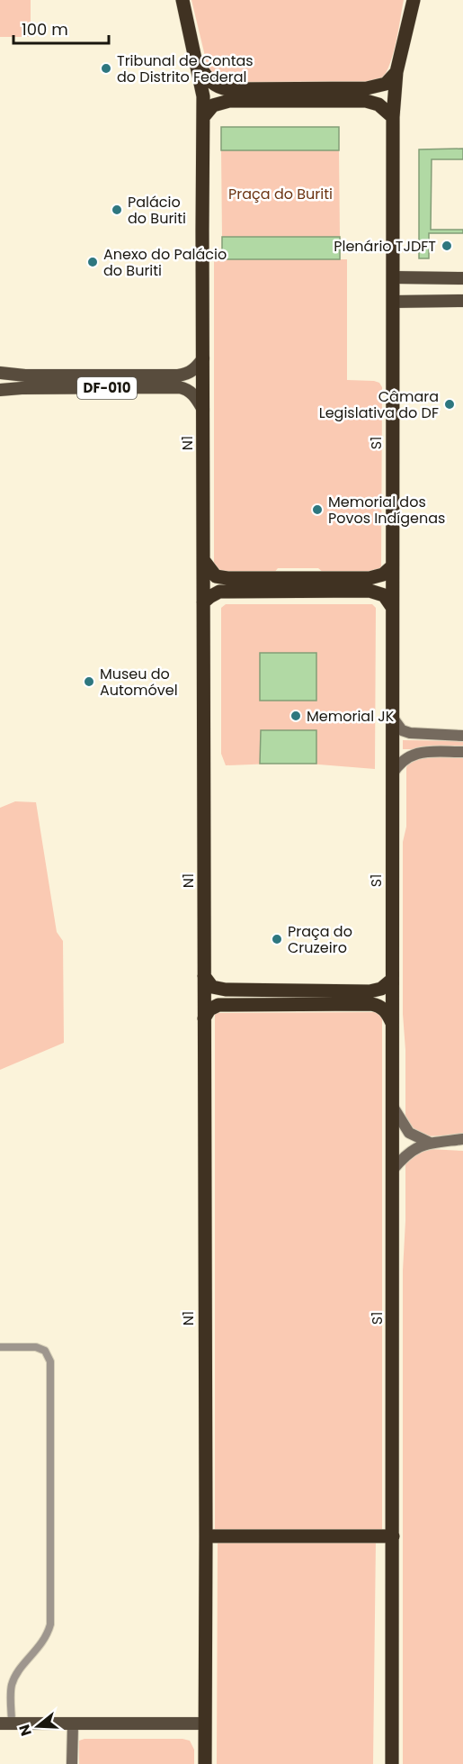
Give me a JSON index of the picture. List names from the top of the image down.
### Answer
{
  "streets": {
    "highway": ["N1", "S1"],
    "main road": ["DF-010"]
  },
  "crossings": [
    ["DF-010", "N1"]
  ],
  "parks": ["Praça do Buriti"],
  "places": [
    "Tribunal de Contas do Distrito Federal",
    "Palácio do Buriti",
    "Plenário TJDFT",
    "Anexo do Palácio do Buriti",
    "Câmara Legislativa do DF",
    "Memorial dos Povos Indígenas",
    "Museu do Automóvel",
    "Memorial JK",
    "Praça do Cruzeiro"
  ],
  "scale_bar": "100 m",
  "north": "left"
}
